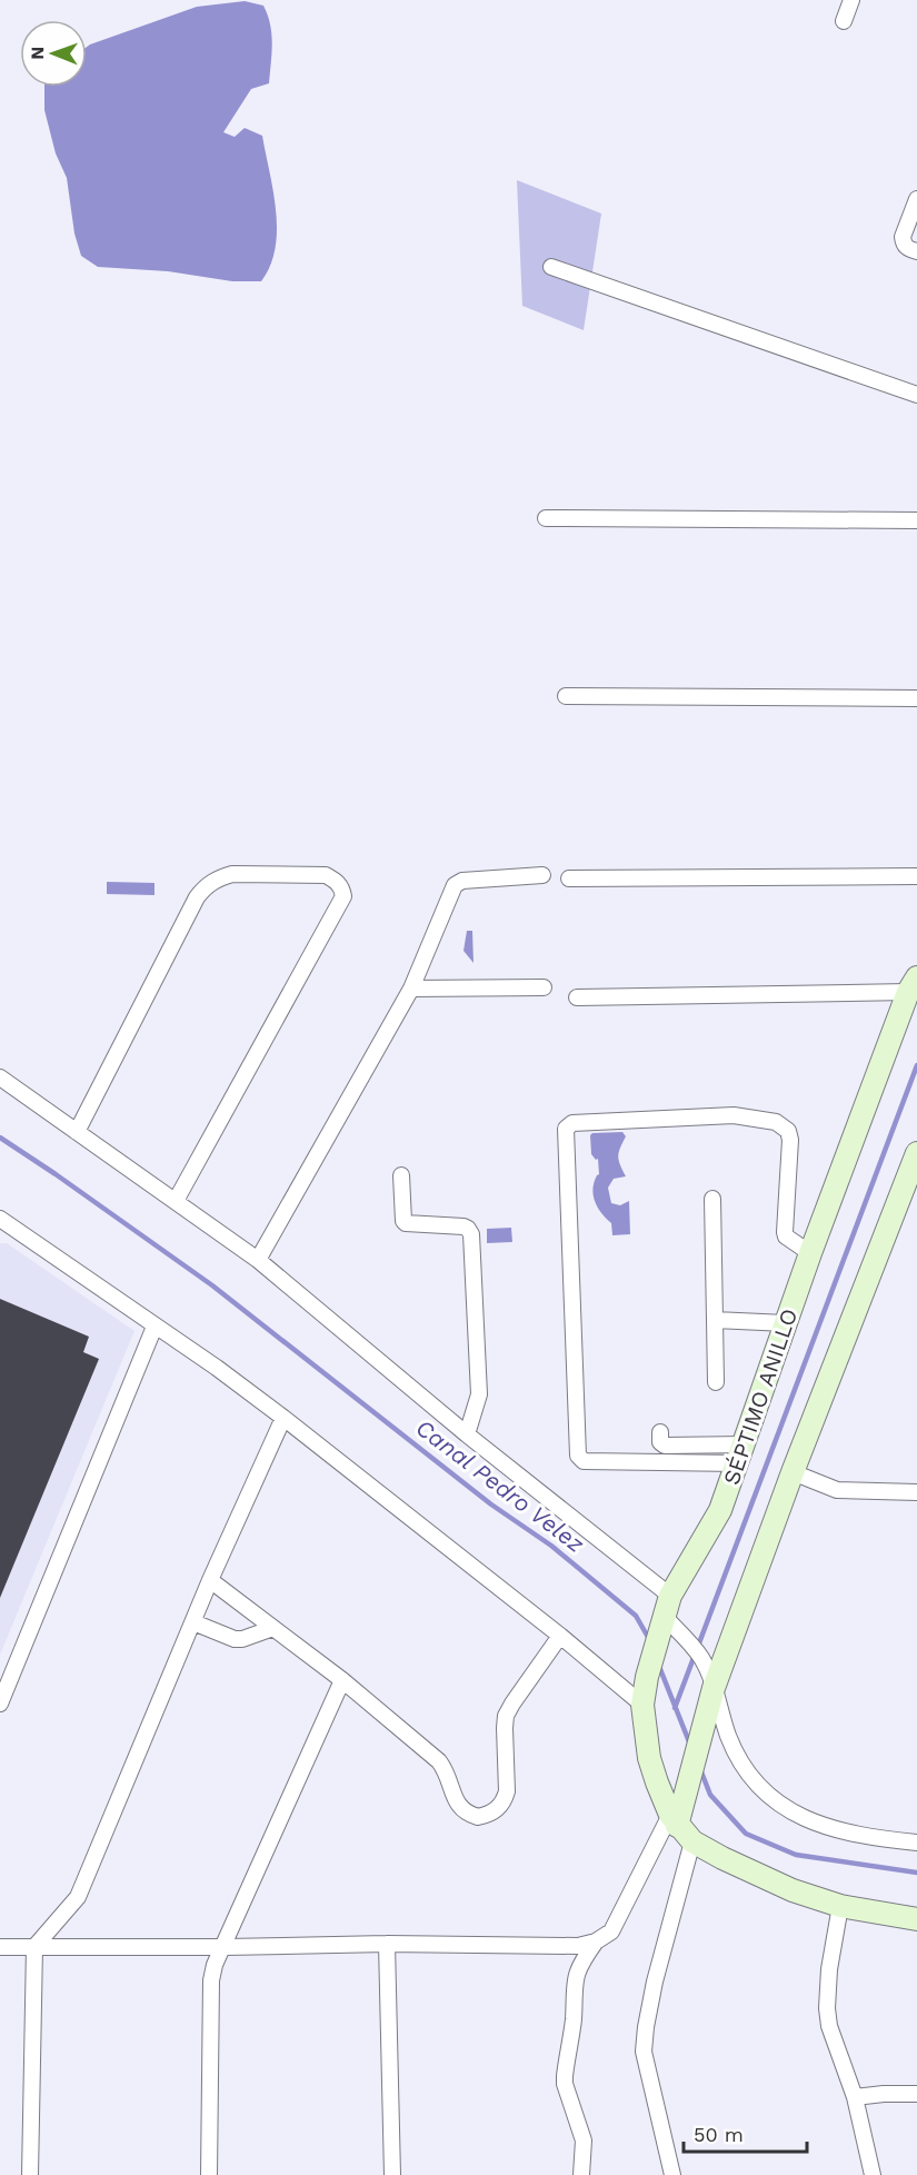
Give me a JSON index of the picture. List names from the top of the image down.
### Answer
{
  "streets": {
    "street": ["SÉPTIMO ANILLO"]
  },
  "water": ["Canal Pedro Velez"],
  "scale_bar": "50 m",
  "north": "left"
}
